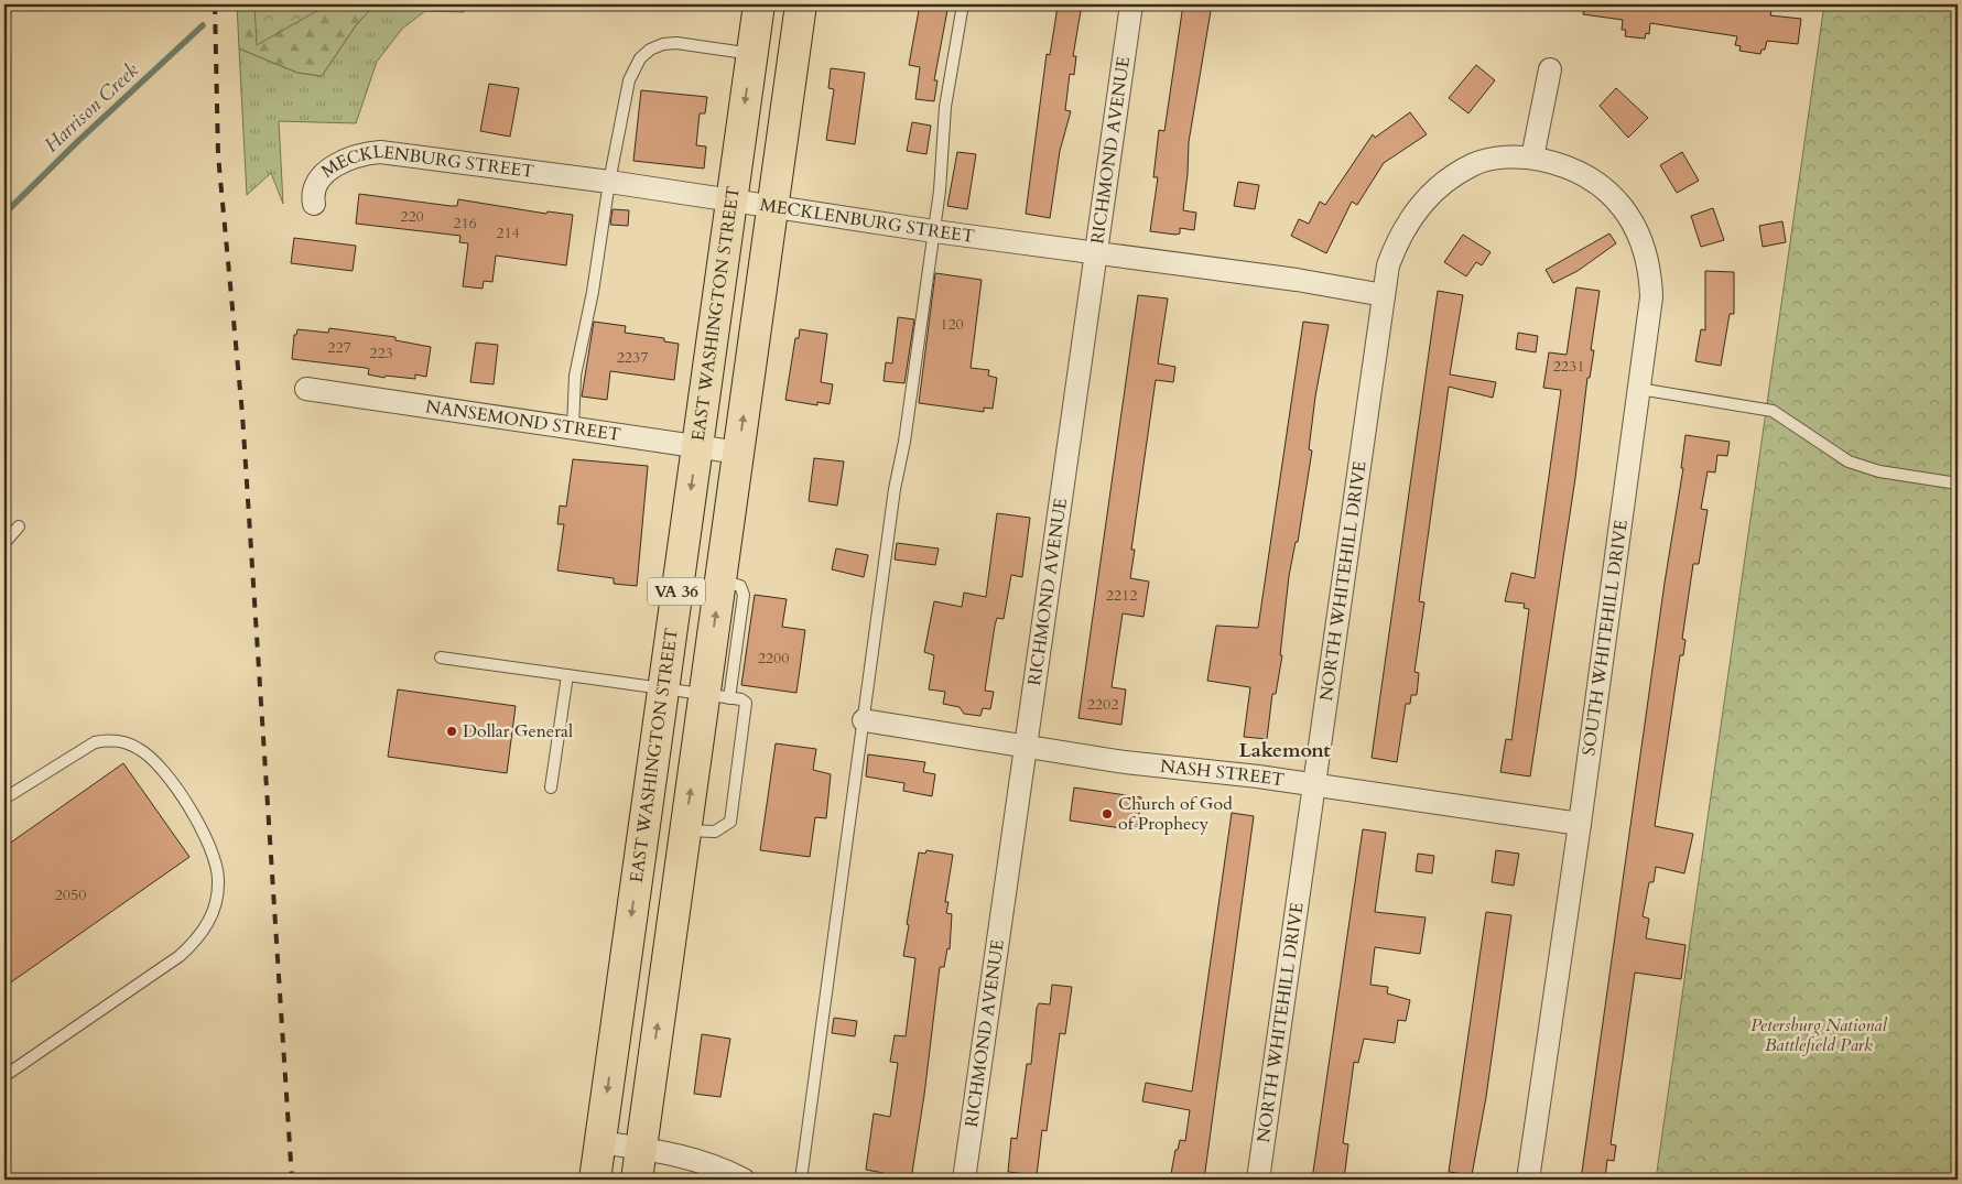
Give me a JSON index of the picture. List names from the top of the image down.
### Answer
{
  "streets": {
    "highway": ["EAST WASHINGTON STREET", "VA 36"],
    "street": [
      "RICHMOND AVENUE",
      "MECKLENBURG STREET",
      "NANSEMOND STREET",
      "NORTH WHITEHILL DRIVE",
      "SOUTH WHITEHILL DRIVE",
      "NASH STREET"
    ]
  },
  "crossings": [
    ["RICHMOND AVENUE", "MECKLENBURG STREET"],
    ["RICHMOND AVENUE", "NASH STREET"],
    ["MECKLENBURG STREET", "EAST WASHINGTON STREET"],
    ["MECKLENBURG STREET", "NORTH WHITEHILL DRIVE"],
    ["MECKLENBURG STREET", "VA 36"],
    ["EAST WASHINGTON STREET", "NANSEMOND STREET"],
    ["NANSEMOND STREET", "VA 36"],
    ["NORTH WHITEHILL DRIVE", "SOUTH WHITEHILL DRIVE"],
    ["NORTH WHITEHILL DRIVE", "NASH STREET"],
    ["SOUTH WHITEHILL DRIVE", "NASH STREET"]
  ],
  "districts": ["Lakemont"],
  "water": ["Harrison Creek"],
  "parks": ["Petersburg National Battlefield Park"],
  "places": ["Dollar General", "Church of God of Prophecy"],
  "house_numbers": [
    "220",
    "216",
    "214",
    "120",
    "227",
    "223",
    "2237",
    "2231",
    "2212",
    "2200",
    "2202",
    "2050"
  ]
}
